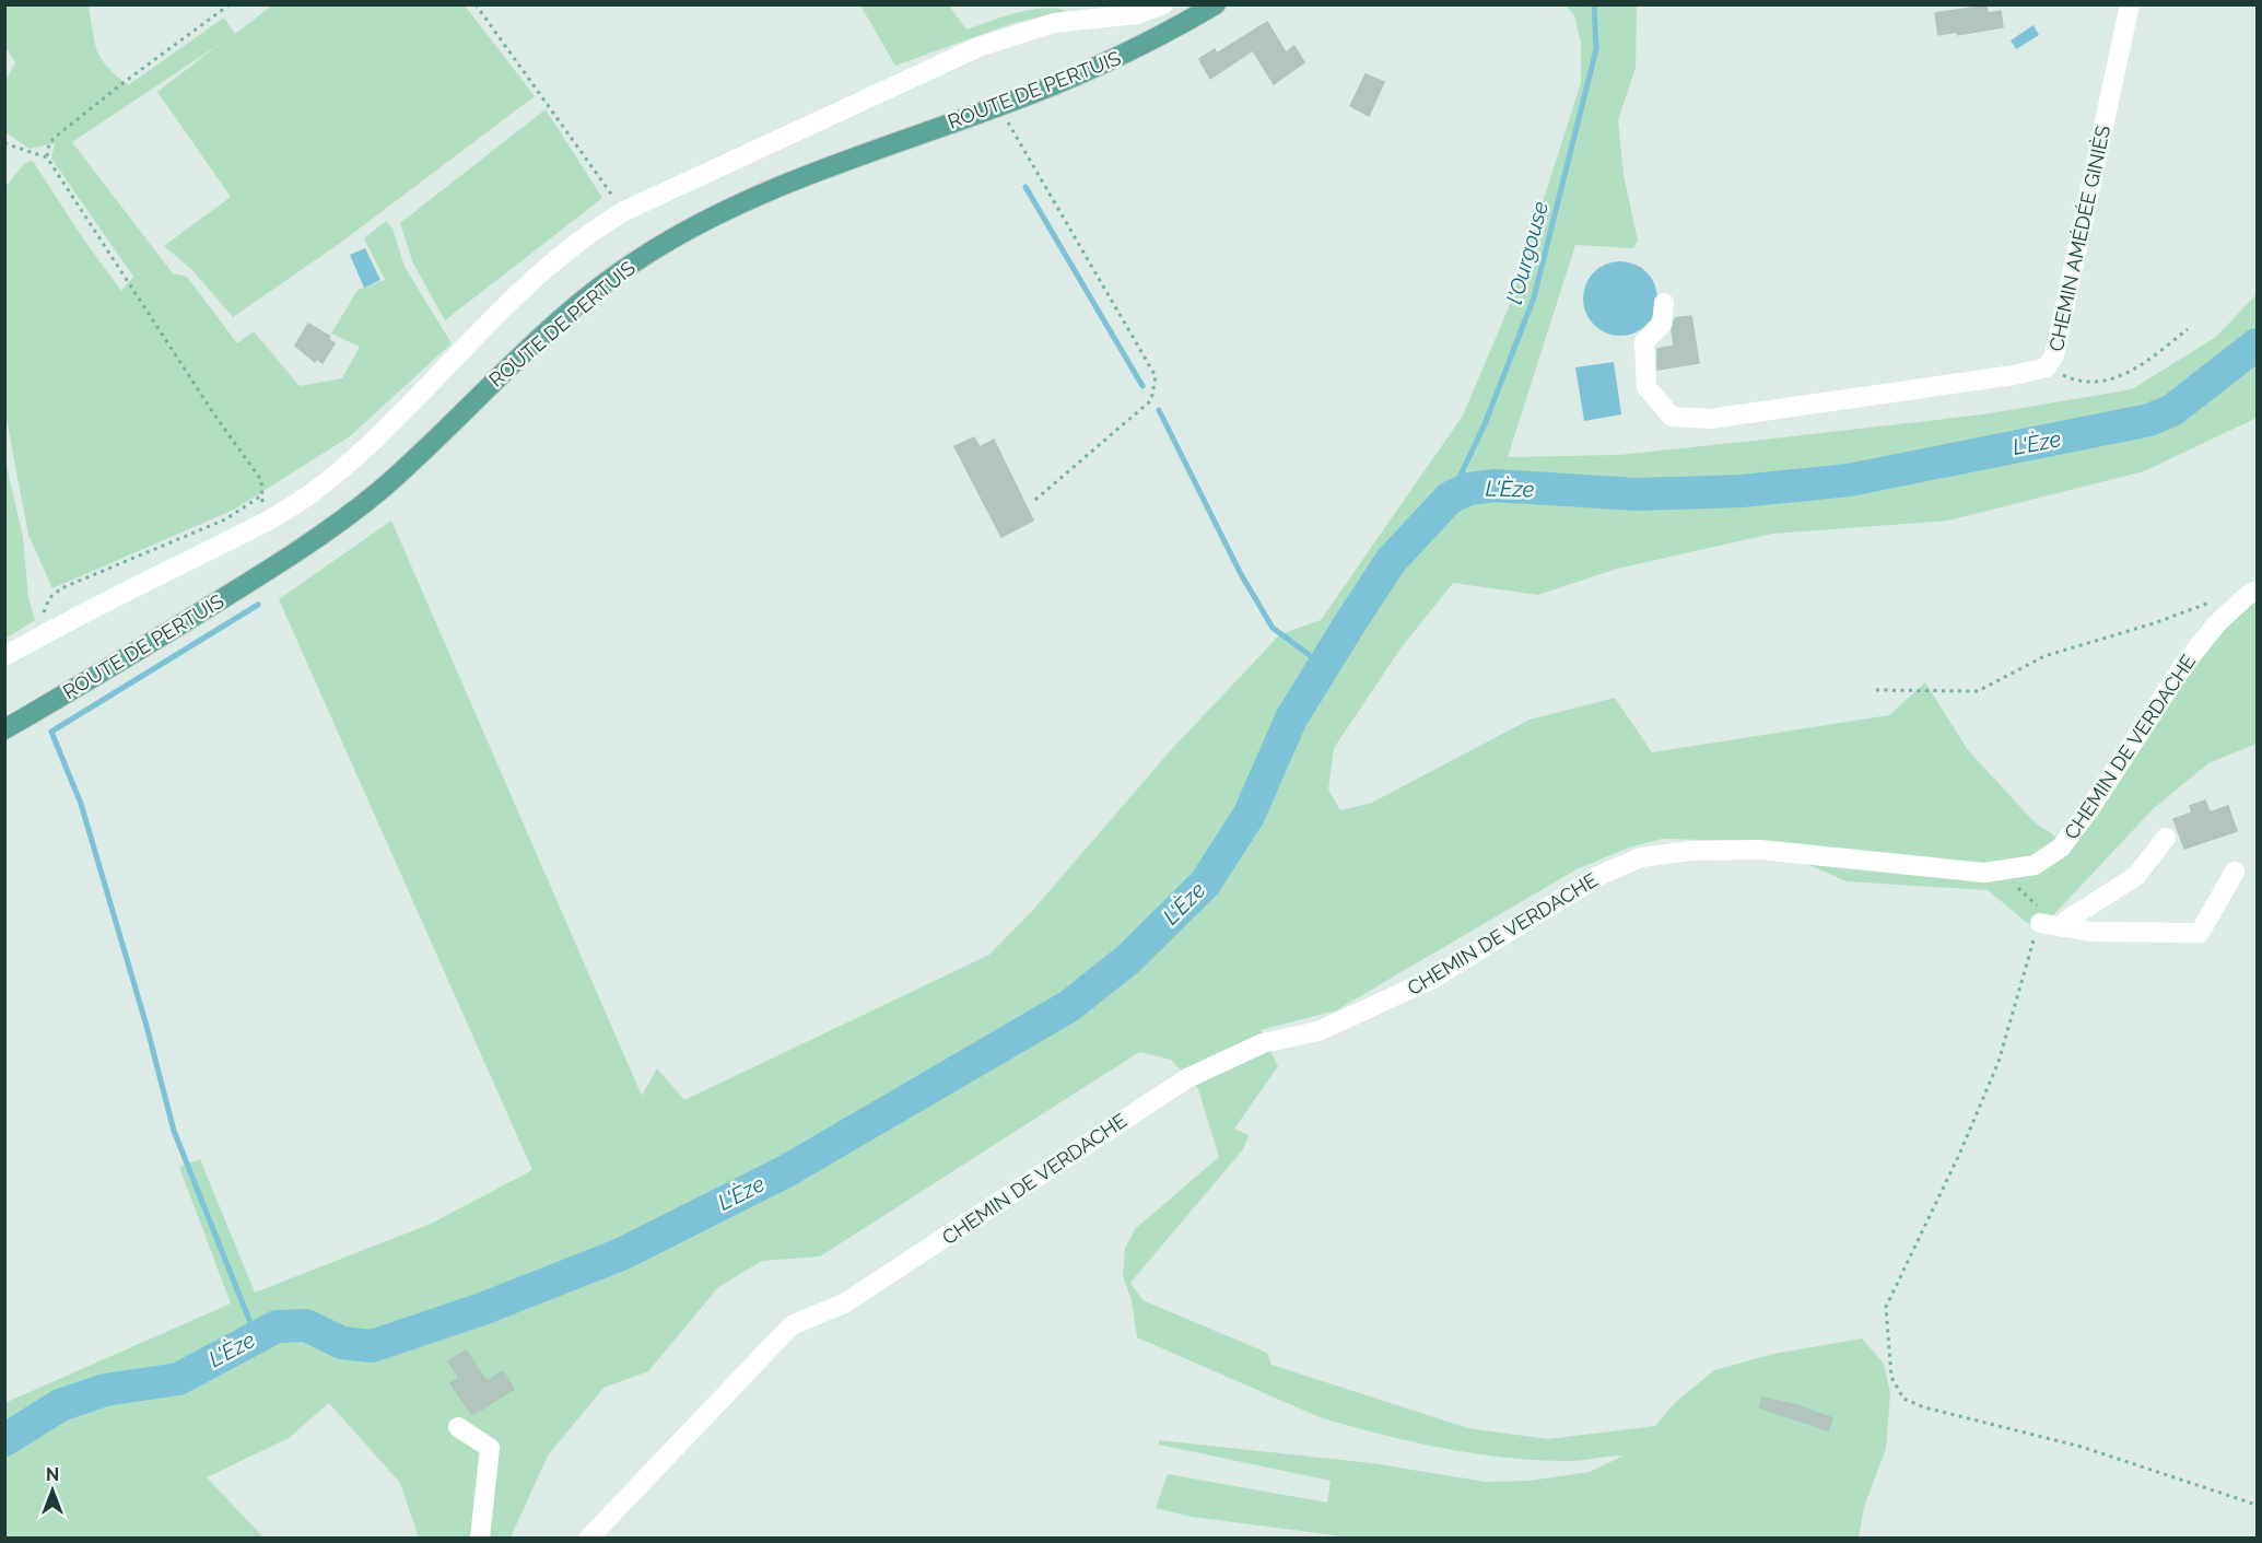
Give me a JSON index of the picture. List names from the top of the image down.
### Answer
{
  "streets": {
    "main road": ["ROUTE DE PERTUIS"],
    "street": ["CHEMIN AMÉDÉE GINIÈS", "CHEMIN DE VERDACHE"]
  },
  "water": ["l'Ourgouse", "L'Èze"],
  "north": "top"
}
